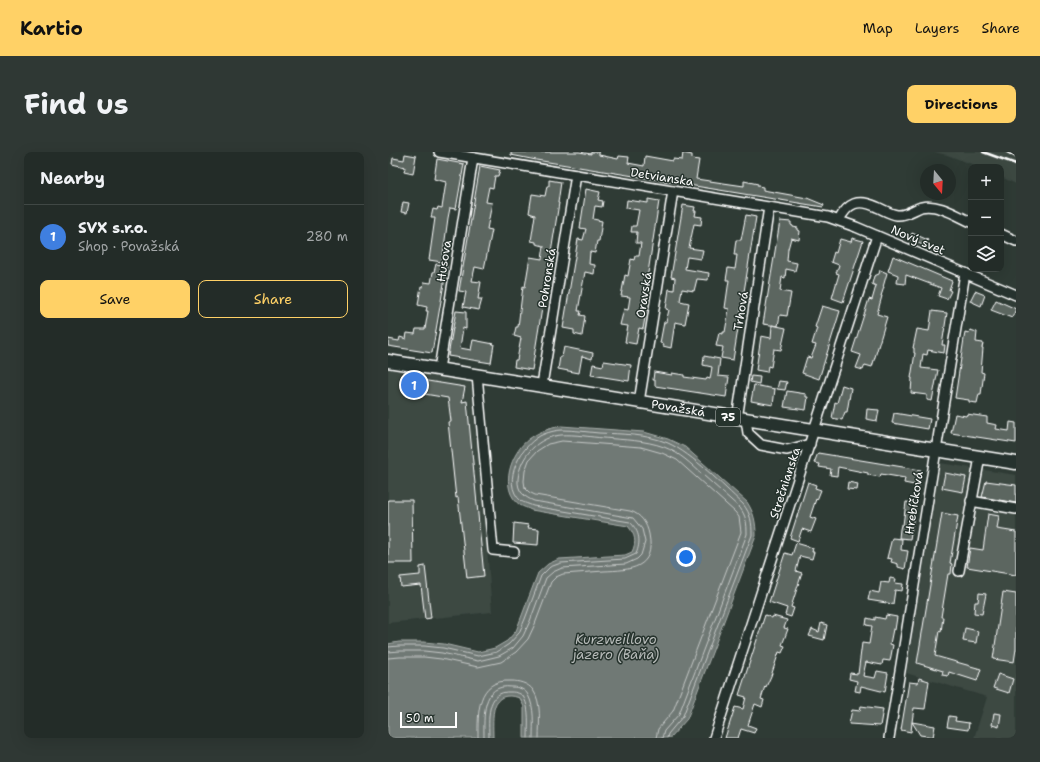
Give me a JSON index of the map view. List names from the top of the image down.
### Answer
{
  "streets": {
    "main road": ["Považská", "75"],
    "street": [
      "Detvianska",
      "Nový svet",
      "Husova",
      "Pohronská",
      "Oravská",
      "Trhová",
      "Strečnianska",
      "Hrebíčková"
    ]
  },
  "crossings": [
    ["Detvianska", "Nový svet"],
    ["Detvianska", "Husova"],
    ["Detvianska", "Pohronská"],
    ["Detvianska", "Oravská"],
    ["Detvianska", "Trhová"],
    ["Detvianska", "Strečnianska"],
    ["Nový svet", "Strečnianska"],
    ["Nový svet", "Hrebíčková"],
    ["Husova", "Považská"],
    ["Pohronská", "Považská"],
    ["Oravská", "Považská"],
    ["Trhová", "Považská"],
    ["Považská", "Strečnianska"],
    ["Považská", "Hrebíčková"]
  ],
  "water": ["Kurzweillovo jazero (Baňa)"],
  "scale_bar": "50 m",
  "north": "bottom",
  "page": {
    "header": "Kartio",
    "nav": ["Map", "Layers", "Share"],
    "title": "Find us",
    "buttons": [
      "Directions",
      ["Save", "Share"]
    ],
    "heading": "Nearby",
    "map_buttons": ["+", "−"],
    "list": [
      {
        "mark": "1",
        "name": "SVX s.r.o.",
        "note": "Shop · Považská",
        "value": "280 m"
      }
    ],
    "pins": "1",
    "scale": "50 m"
  }
}
